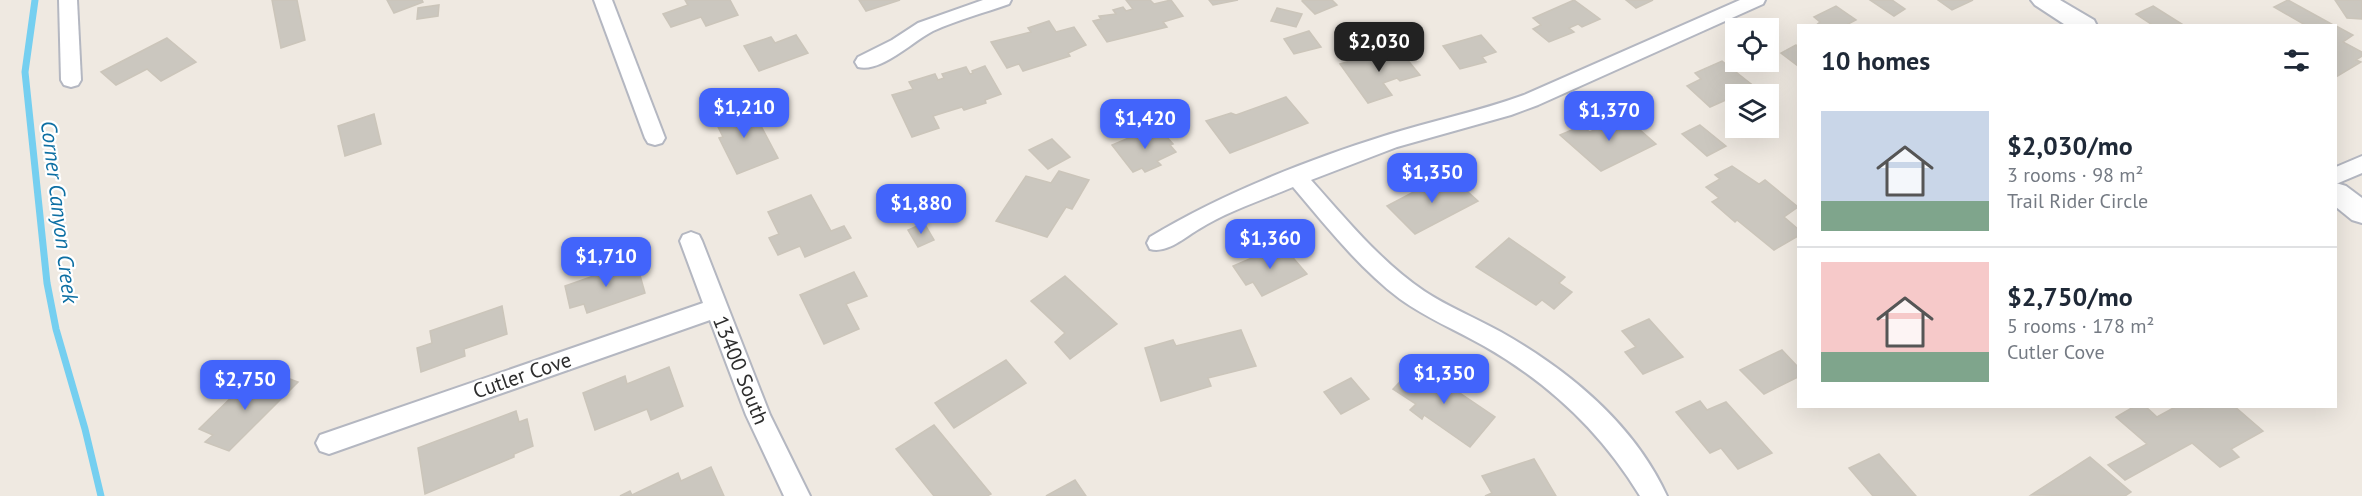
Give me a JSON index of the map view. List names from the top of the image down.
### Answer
{
  "streets": {
    "street": ["13400 South", "Cutler Cove"]
  },
  "crossings": [
    ["13400 South", "Cutler Cove"]
  ],
  "water": ["Corner Canyon Creek"],
  "page": {
    "price": [
      "$2,030",
      "$1,210",
      "$1,370",
      "$1,420",
      "$1,350",
      "$1,880",
      "$1,360",
      "$1,710",
      "$1,350",
      "$2,750"
    ],
    "heading": "10 homes",
    "list": [
      {
        "name": "$2,030/mo",
        "note": "3 rooms · 98 m² · Trail Rider Circle"
      },
      {
        "name": "$2,750/mo",
        "note": "5 rooms · 178 m² · Cutler Cove"
      }
    ]
  }
}
